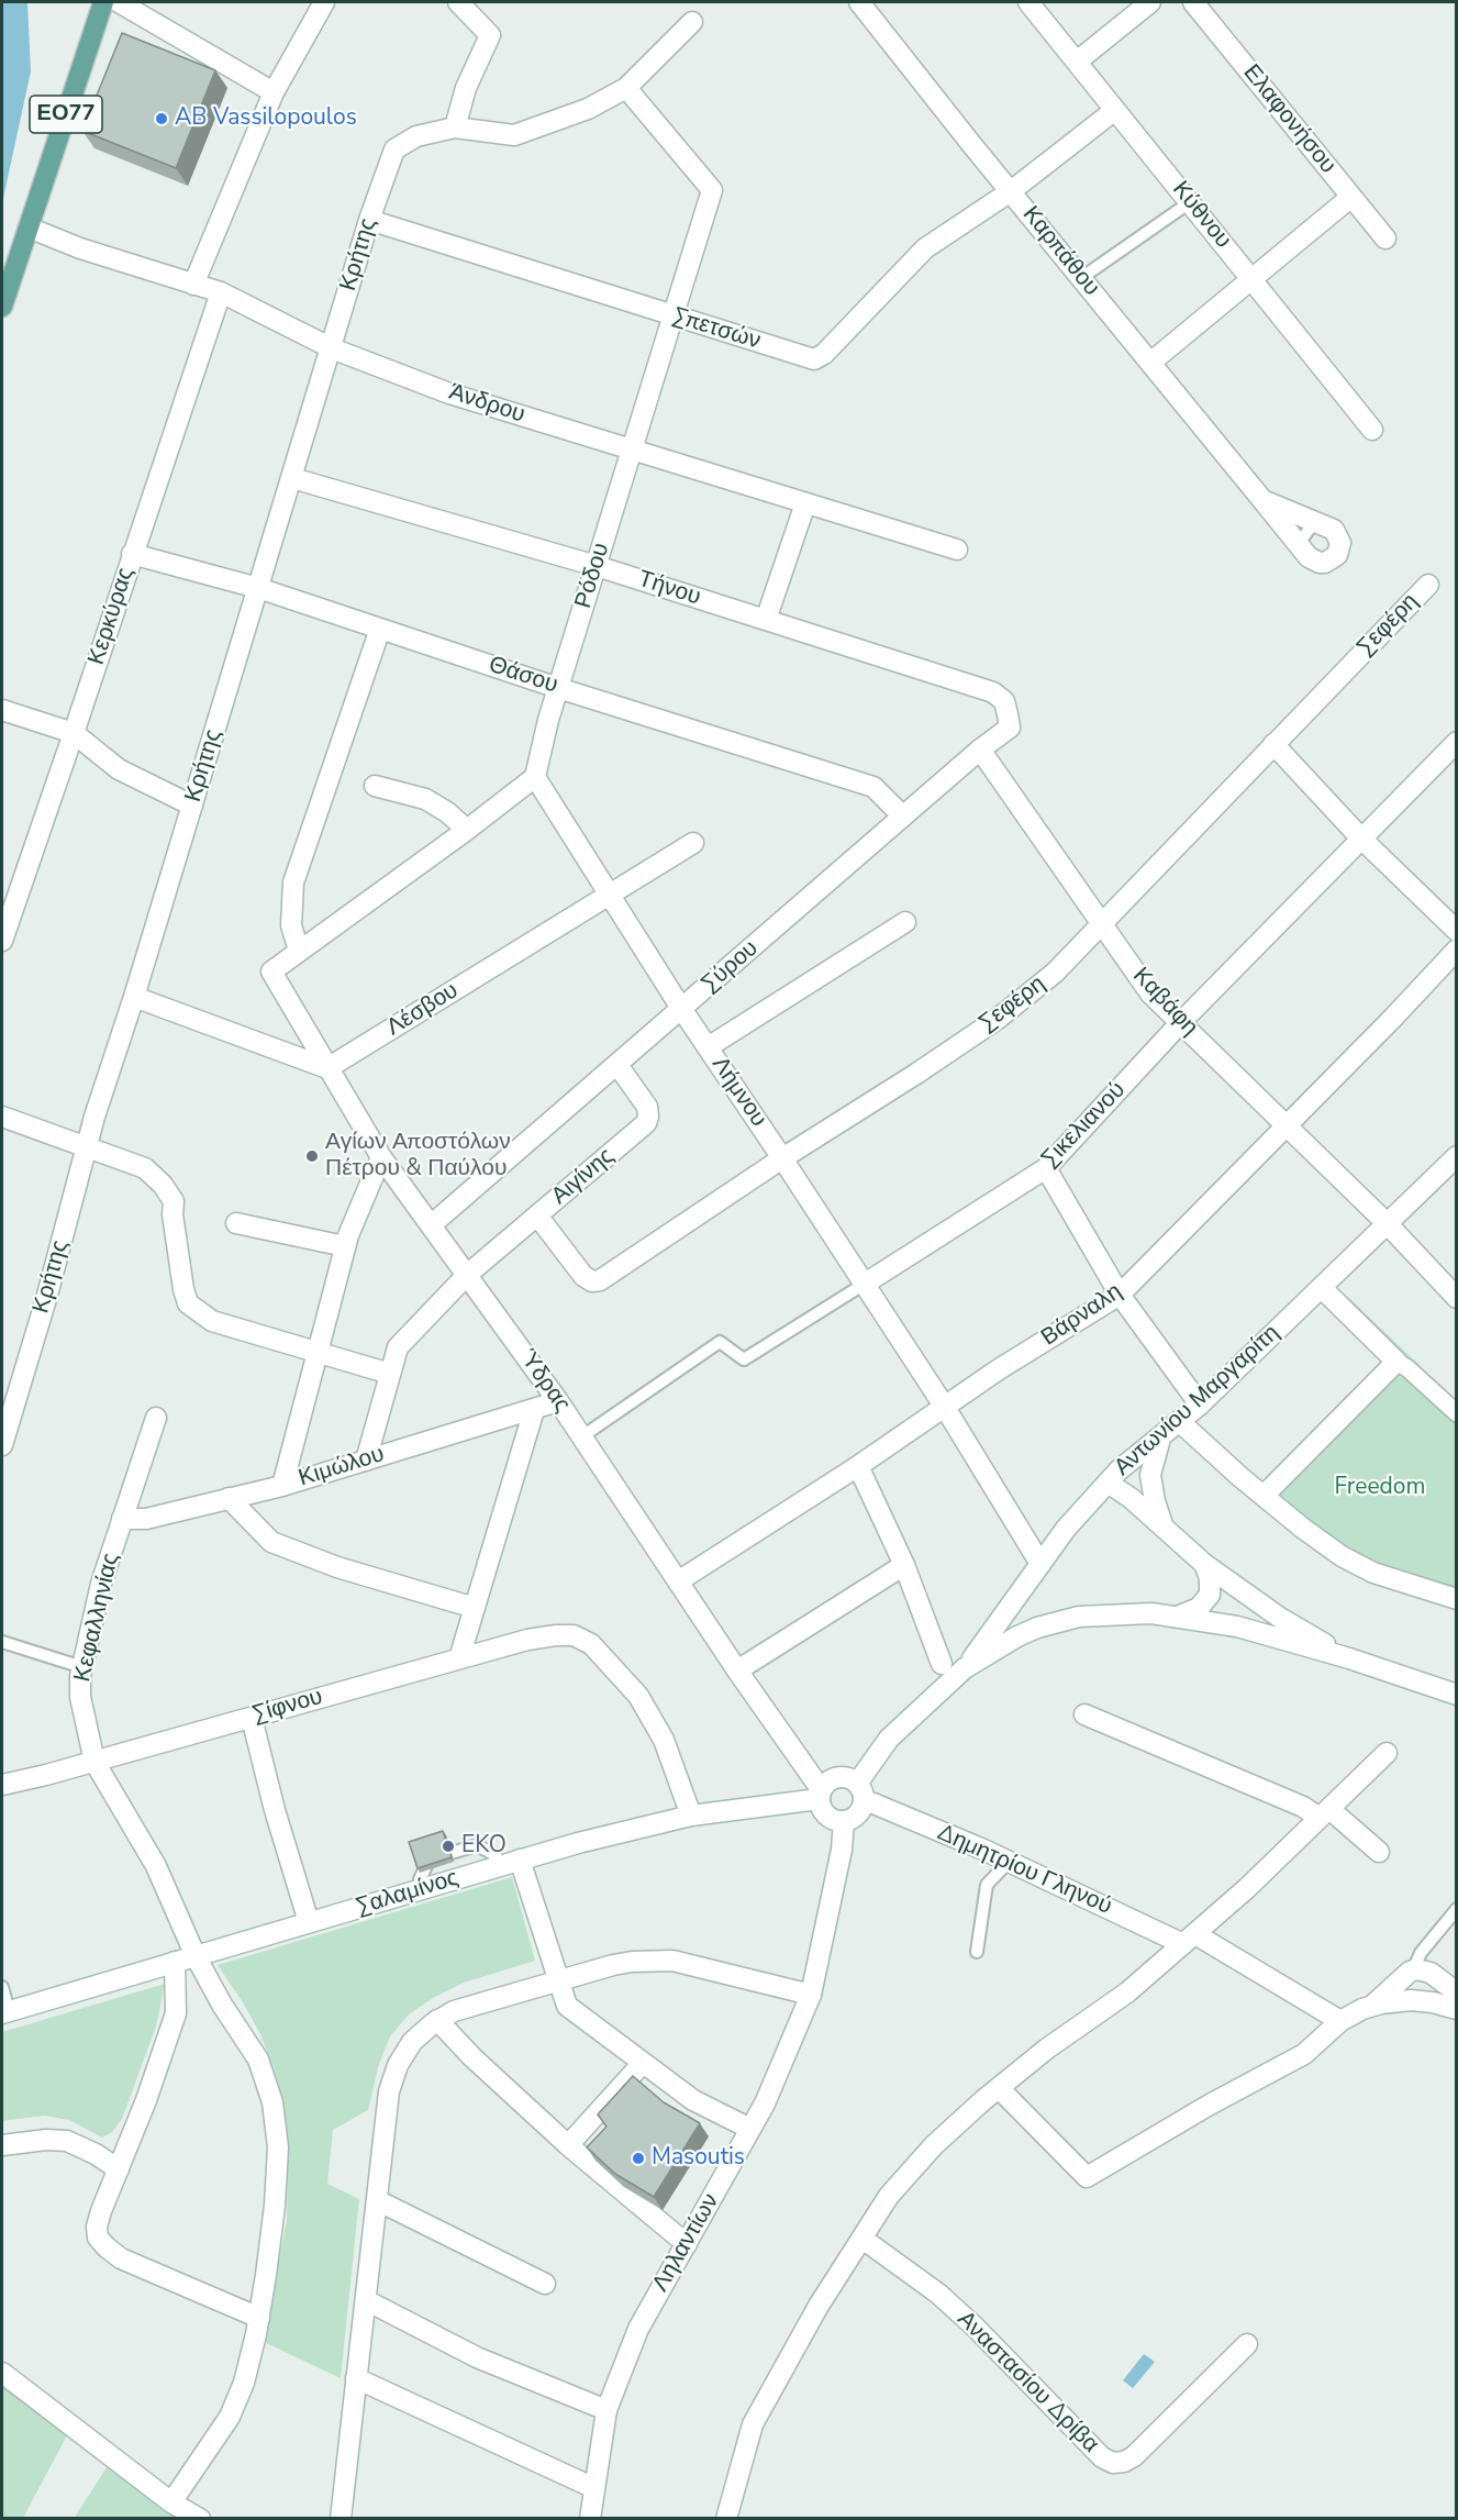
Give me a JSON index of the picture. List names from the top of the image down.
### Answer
{
  "streets": {
    "main road": ["ΕΟ77"],
    "street": [
      "Ελαφονήσου",
      "Κύθνου",
      "Καρπάθου",
      "Κρήτης",
      "Σπετσών",
      "Άνδρου",
      "Ρόδου",
      "Τήνου",
      "Κερκύρας",
      "Σεφέρη",
      "Θάσου",
      "Σύρου",
      "Καβάφη",
      "Λέσβου",
      "Λήμνου",
      "Σικελιανού",
      "Αιγίνης",
      "Βάρναλη",
      "Ύδρας",
      "Αντωνίου Μαργαρίτη",
      "Κιμώλου",
      "Κεφαλληνίας",
      "Σίφνου",
      "Δημητρίου Γληνού",
      "Σαλαμίνος",
      "Ληλαντίων",
      "Αναστασίου Δρίβα"
    ]
  },
  "crossings": [
    ["ΕΟ77", "Άνδρου"],
    ["Καρπάθου", "Σπετσών"],
    ["Κρήτης", "Σπετσών"],
    ["Κρήτης", "Άνδρου"],
    ["Κρήτης", "Τήνου"],
    ["Κρήτης", "Θάσου"],
    ["Σπετσών", "Ρόδου"],
    ["Άνδρου", "Ρόδου"],
    ["Άνδρου", "Κερκύρας"],
    ["Ρόδου", "Τήνου"],
    ["Ρόδου", "Θάσου"],
    ["Ρόδου", "Λήμνου"],
    ["Τήνου", "Σύρου"],
    ["Κερκύρας", "Θάσου"],
    ["Σεφέρη", "Καβάφη"],
    ["Σεφέρη", "Λήμνου"],
    ["Σεφέρη", "Αιγίνης"],
    ["Θάσου", "Σύρου"],
    ["Σύρου", "Καβάφη"],
    ["Σύρου", "Λήμνου"],
    ["Σύρου", "Αιγίνης"],
    ["Σύρου", "Ύδρας"],
    ["Καβάφη", "Σικελιανού"],
    ["Καβάφη", "Βάρναλη"],
    ["Καβάφη", "Αντωνίου Μαργαρίτη"],
    ["Λέσβου", "Λήμνου"],
    ["Λέσβου", "Ύδρας"],
    ["Λήμνου", "Σικελιανού"],
    ["Λήμνου", "Βάρναλη"],
    ["Λήμνου", "Αντωνίου Μαργαρίτη"],
    ["Σικελιανού", "Ύδρας"],
    ["Αιγίνης", "Ύδρας"],
    ["Αιγίνης", "Κιμώλου"],
    ["Βάρναλη", "Ύδρας"],
    ["Ύδρας", "Κιμώλου"],
    ["Ύδρας", "Δημητρίου Γληνού"],
    ["Ύδρας", "Σαλαμίνος"],
    ["Ύδρας", "Ληλαντίων"],
    ["Κιμώλου", "Κεφαλληνίας"],
    ["Κεφαλληνίας", "Σίφνου"],
    ["Κεφαλληνίας", "Σαλαμίνος"],
    ["Σίφνου", "Σαλαμίνος"],
    ["Δημητρίου Γληνού", "Σαλαμίνος"],
    ["Δημητρίου Γληνού", "Ληλαντίων"],
    ["Σαλαμίνος", "Ληλαντίων"]
  ],
  "parks": ["Freedom"],
  "places": [
    "AB Vassilopoulos",
    "Αγίων Αποστόλων Πέτρου & Παύλου",
    "EKO",
    "Masoutis"
  ]
}
